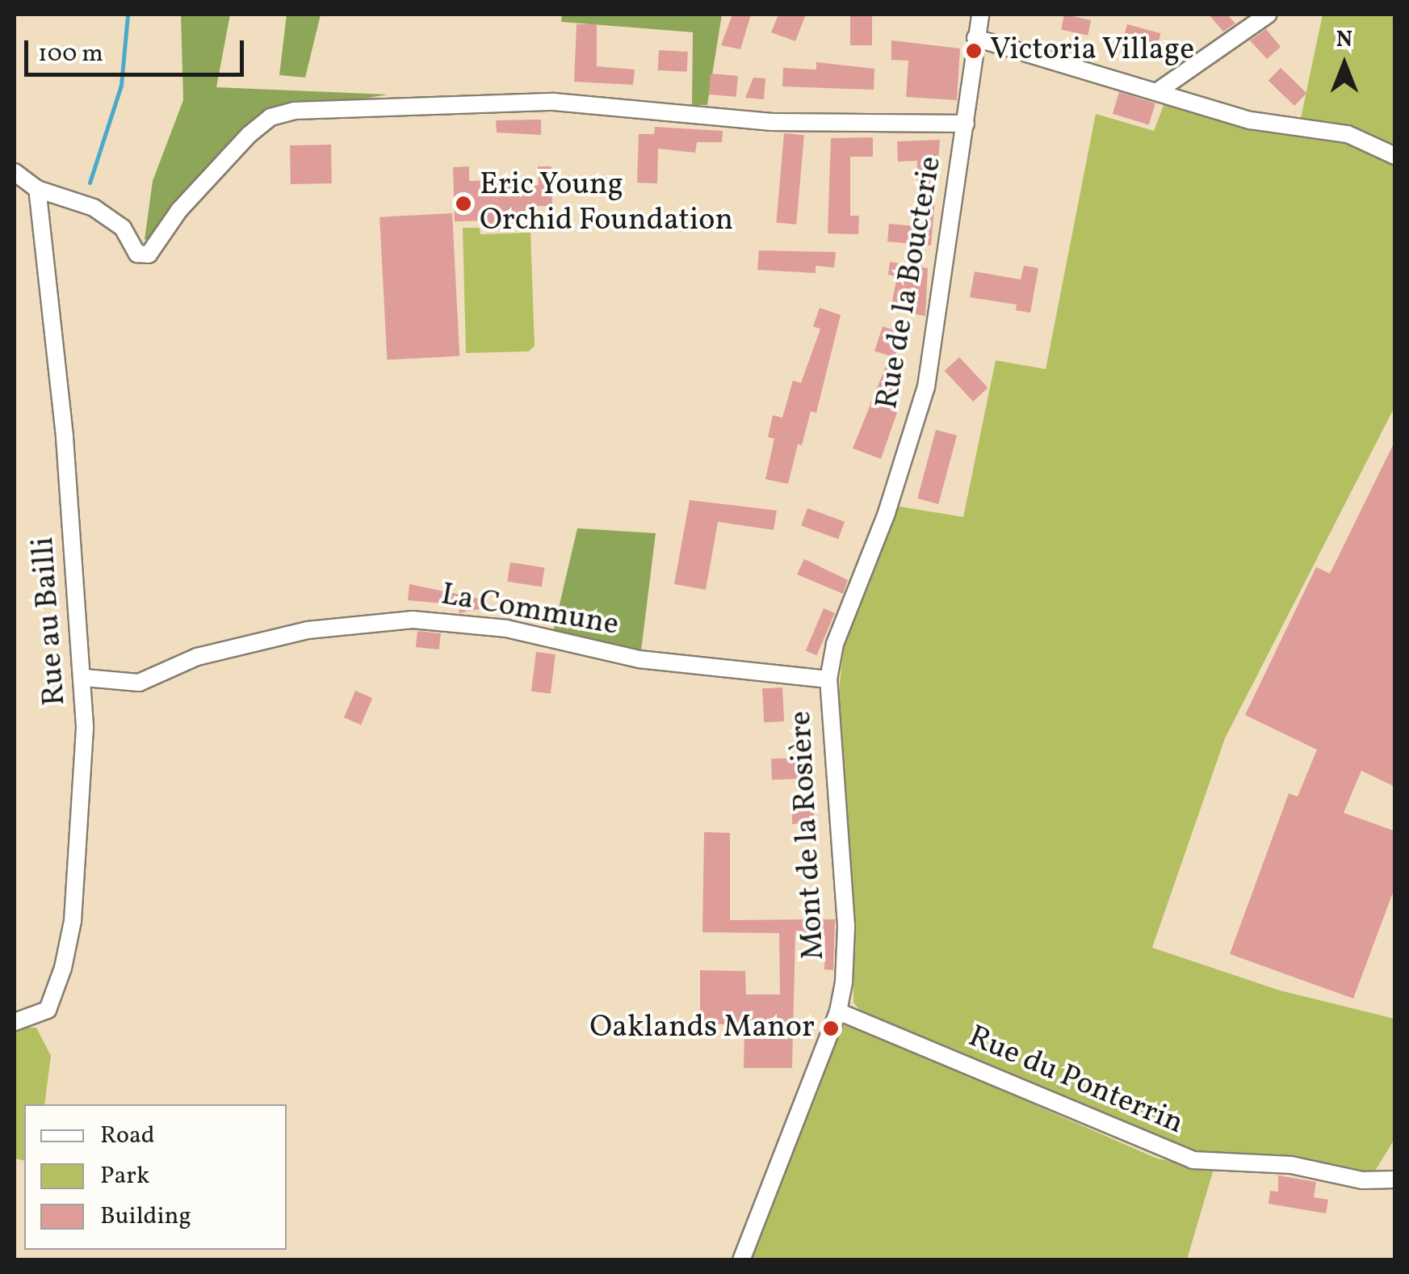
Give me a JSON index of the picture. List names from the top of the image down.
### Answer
{
  "streets": {
    "street": [
      "Rue de la Boucterie",
      "La Commune",
      "Rue au Bailli",
      "Mont de la Rosière",
      "Rue du Ponterrin"
    ]
  },
  "crossings": [
    ["Rue de la Boucterie", "La Commune"],
    ["Rue de la Boucterie", "Mont de la Rosière"],
    ["La Commune", "Rue au Bailli"],
    ["La Commune", "Mont de la Rosière"],
    ["Mont de la Rosière", "Rue du Ponterrin"]
  ],
  "places": ["Victoria Village", "Eric Young Orchid Foundation", "Oaklands Manor"],
  "legend": ["Road", "Park", "Building"],
  "scale_bar": "100 m",
  "north": "top"
}
